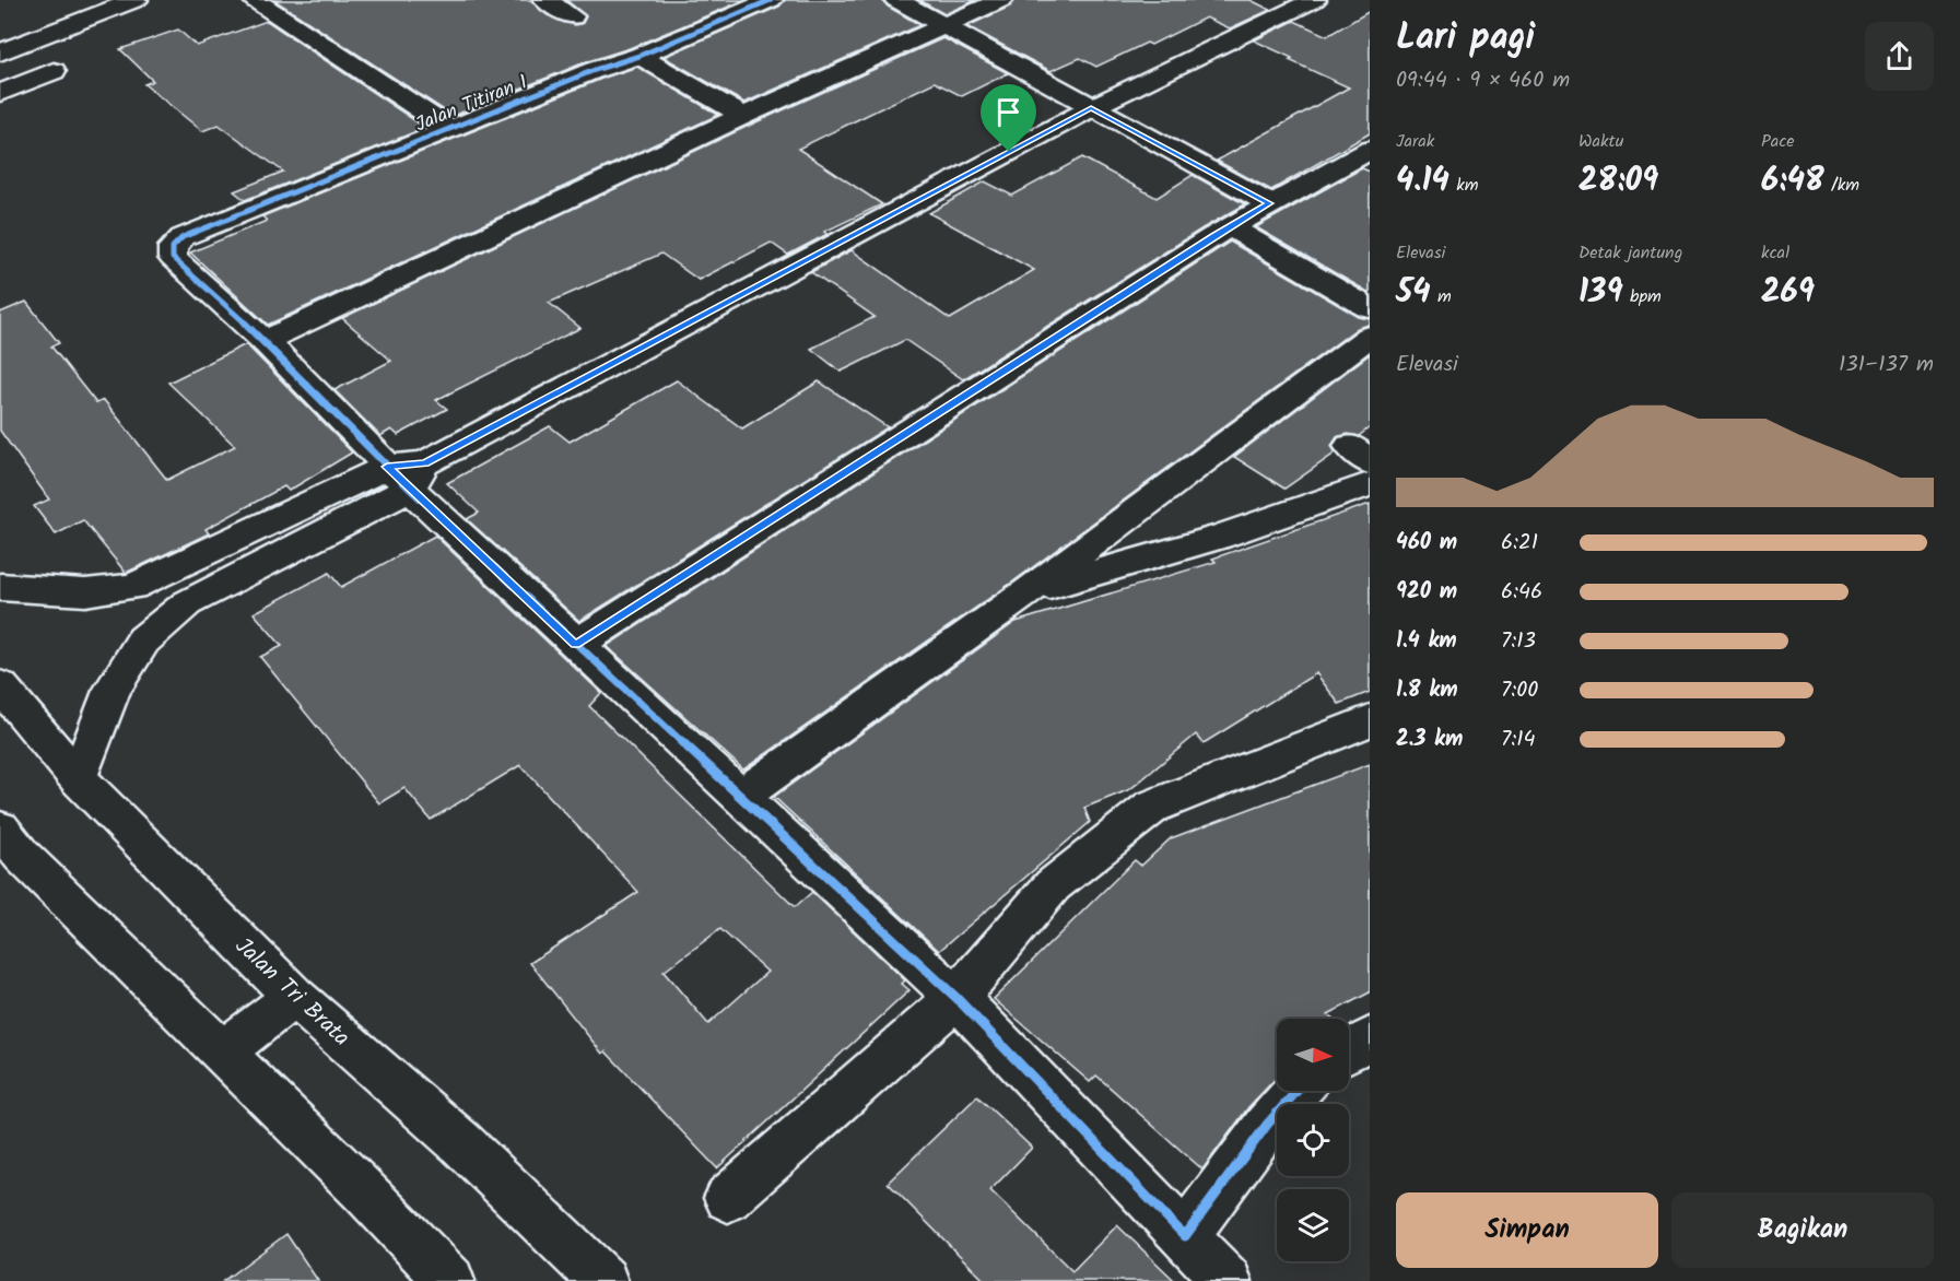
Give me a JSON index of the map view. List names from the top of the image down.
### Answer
{
  "streets": {
    "street": ["Jalan Titiran 1", "Jalan Tri Brata"]
  },
  "north": "right",
  "page": {
    "heading": ["Lari pagi", "09:44 · 9 × 460 m"],
    "stats": [
      ["Jarak", "4.14 km"],
      ["Waktu", "28:09"],
      ["Pace", "6:48 /km"],
      ["Elevasi", "54 m"],
      ["Detak jantung", "139 bpm"],
      ["kcal", "269"]
    ],
    "chart": ["Elevasi", "131–137 m"],
    "list": [
      {
        "name": "460 m",
        "note": "6:21"
      },
      {
        "name": "920 m",
        "note": "6:46"
      },
      {
        "name": "1.4 km",
        "note": "7:13"
      },
      {
        "name": "1.8 km",
        "note": "7:00"
      },
      {
        "name": "2.3 km",
        "note": "7:14"
      }
    ],
    "buttons": ["Simpan", "Bagikan"]
  }
}
